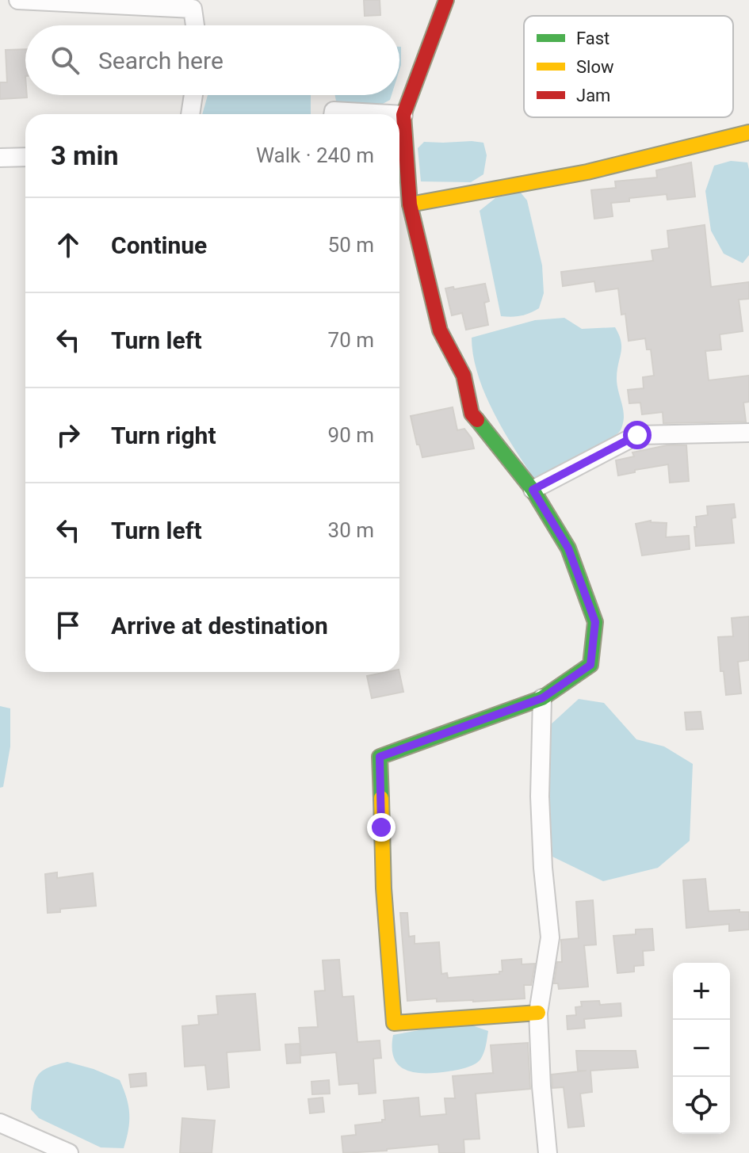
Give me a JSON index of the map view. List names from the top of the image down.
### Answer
{
  "legend": ["Fast", "Slow", "Jam"],
  "page": {
    "search": "Search here",
    "heading": ["3 min", "Walk · 240 m"],
    "list": [
      ["Continue", "50 m"],
      ["Turn left", "70 m"],
      ["Turn right", "90 m"],
      ["Turn left", "30 m"],
      "Arrive at destination"
    ],
    "map_buttons": ["+", "−"]
  }
}
